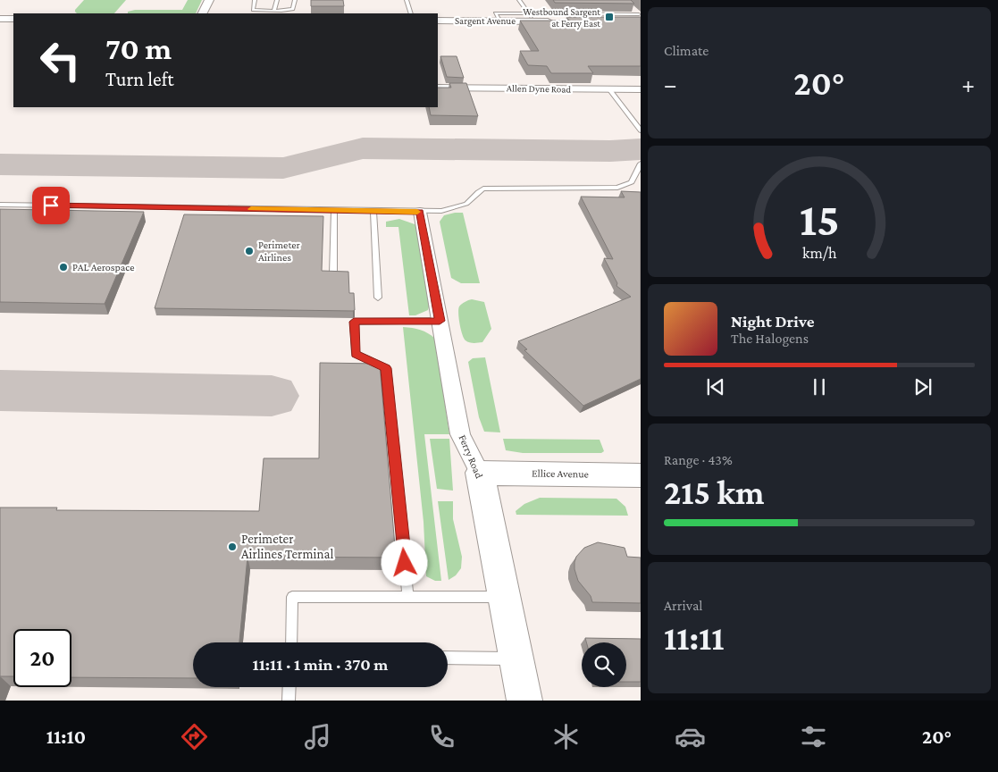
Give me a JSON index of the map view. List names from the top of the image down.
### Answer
{
  "streets": {
    "main road": ["Ferry Road", "Ellice Avenue"],
    "street": ["Sargent Avenue", "Allen Dyne Road"]
  },
  "crossings": [
    ["Ferry Road", "Ellice Avenue"]
  ],
  "places": {
    "transit": ["Westbound Sargent at Ferry East"],
    "other": ["Perimeter Airlines", "PAL Aerospace", "Perimeter Airlines Terminal"]
  },
  "page": {
    "tile": [
      "Climate",
      ["Range · 43%", "215 km"],
      ["Arrival", "11:11"]
    ],
    "turn": ["70 m", "Turn left"],
    "heat": ["−", "20°", "+"],
    "song": ["Night Drive", "The Halogens"],
    "limit": "20",
    "trip": "11:11 · 1 min · 370 m",
    "tabs": ["11:10", "20°"],
    "gauge": ["15", "km/h"]
  }
}
